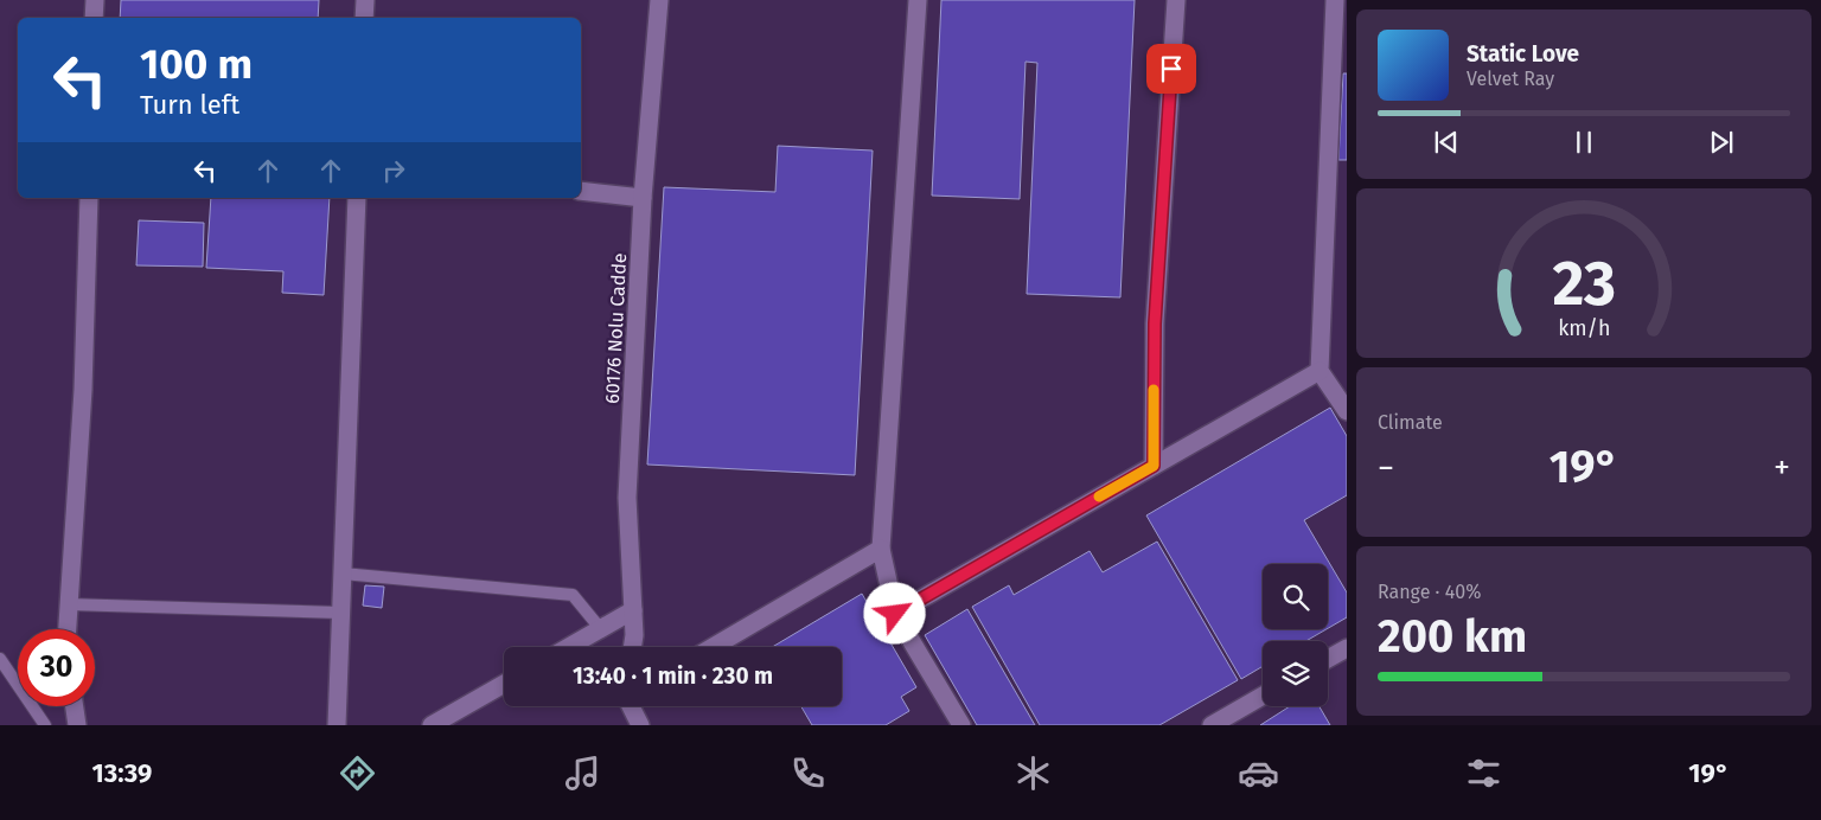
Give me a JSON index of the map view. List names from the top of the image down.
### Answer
{
  "streets": {
    "street": ["60176 Nolu Cadde"]
  },
  "page": {
    "turn": ["100 m", "Turn left"],
    "song": ["Static Love", "Velvet Ray"],
    "tile": [
      "Climate",
      ["Range · 40%", "200 km"]
    ],
    "heat": ["−", "19°", "+"],
    "limit": "30",
    "trip": "13:40 · 1 min · 230 m",
    "tabs": ["13:39", "19°"],
    "gauge": ["23", "km/h"]
  }
}
